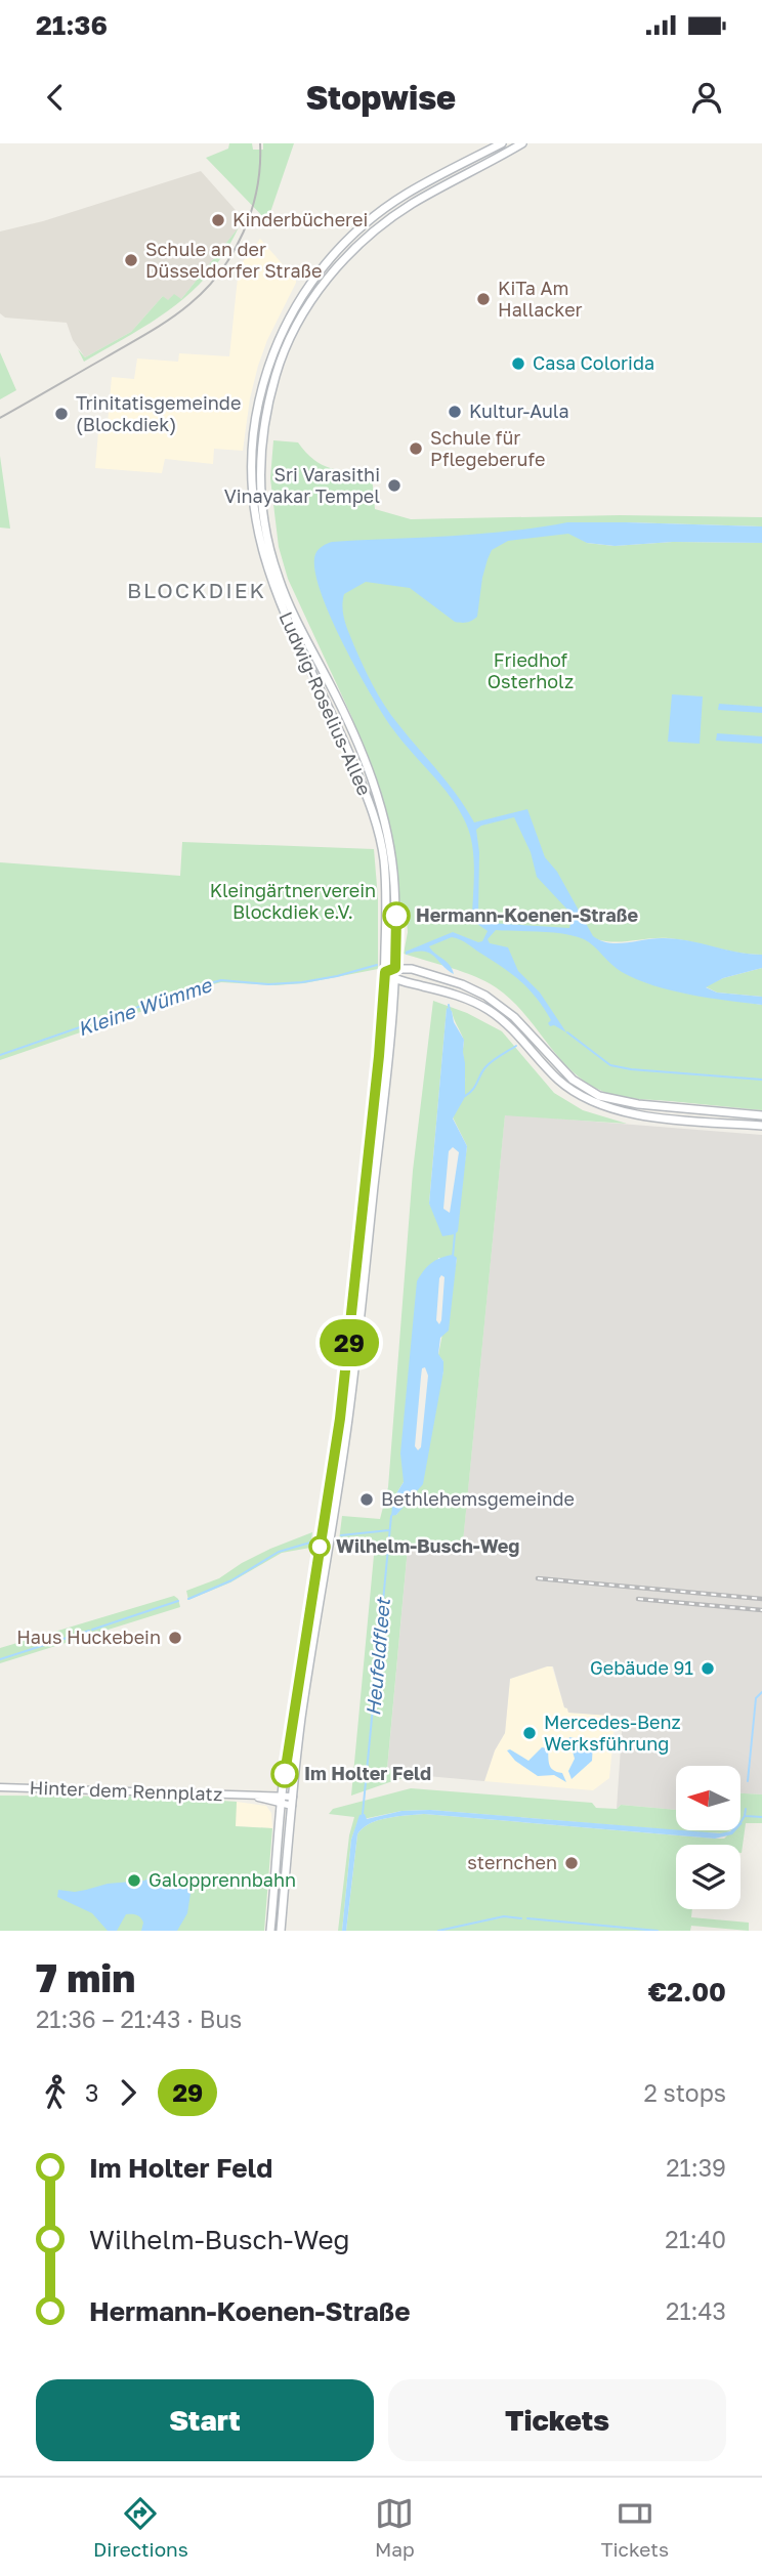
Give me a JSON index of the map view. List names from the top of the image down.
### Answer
{
  "streets": {
    "main road": ["Ludwig-Roselius-Allee"],
    "street": ["Hinter dem Rennplatz"]
  },
  "crossings": [
    ["Ludwig-Roselius-Allee", "Hinter dem Rennplatz"]
  ],
  "districts": ["BLOCKDIEK"],
  "water": ["Kleine Wümme", "Heufeldfleet"],
  "parks": ["Friedhof Osterholz", "Kleingärtnerverein Blockdiek e.V."],
  "places": [
    "Kinderbücherei",
    "Schule an der Düsseldorfer Straße",
    "KiTa Am Hallacker",
    "Casa Colorida",
    "Kultur-Aula",
    "Trinitatisgemeinde (Blockdiek)",
    "Schule für Pflegeberufe",
    "Sri Varasithi Vinayakar Tempel",
    "Hermann-Koenen-Straße",
    "Bethlehemsgemeinde",
    "Wilhelm-Busch-Weg",
    "Haus Huckebein",
    "Gebäude 91",
    "Mercedes-Benz Werksführung",
    "Im Holter Feld",
    "sternchen",
    "Galopprennbahn"
  ],
  "lines": ["bus line 29"],
  "north": "left",
  "page": {
    "status": "21:36",
    "header": "Stopwise",
    "on_map": "29",
    "heading": ["7 min", "21:36 – 21:43 · Bus", "€2.00"],
    "legs": ["3", "29", "2 stops"],
    "list": [
      {
        "name": "Im Holter Feld",
        "value": "21:39"
      },
      {
        "name": "Wilhelm-Busch-Weg",
        "value": "21:40"
      },
      {
        "name": "Hermann-Koenen-Straße",
        "value": "21:43"
      }
    ],
    "buttons": ["Start", "Tickets"],
    "tabs": ["Directions", "Map", "Tickets"]
  }
}
